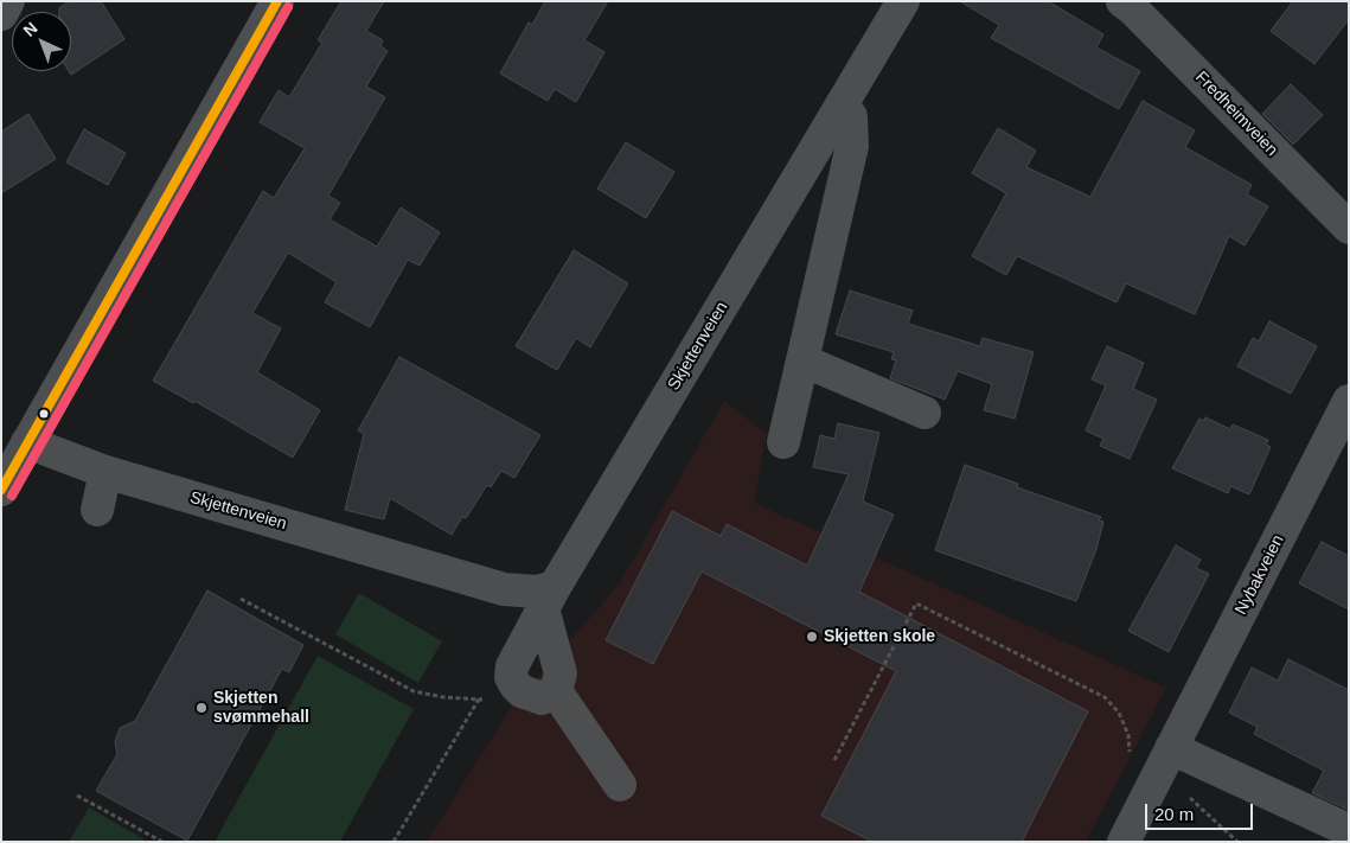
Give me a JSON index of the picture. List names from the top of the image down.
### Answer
{
  "streets": {
    "street": ["Fredheimveien", "Skjettenveien", "Nybakveien"]
  },
  "places": ["Skjetten skole", "Skjetten svømmehall"],
  "scale_bar": "20 m",
  "north": "top left"
}
